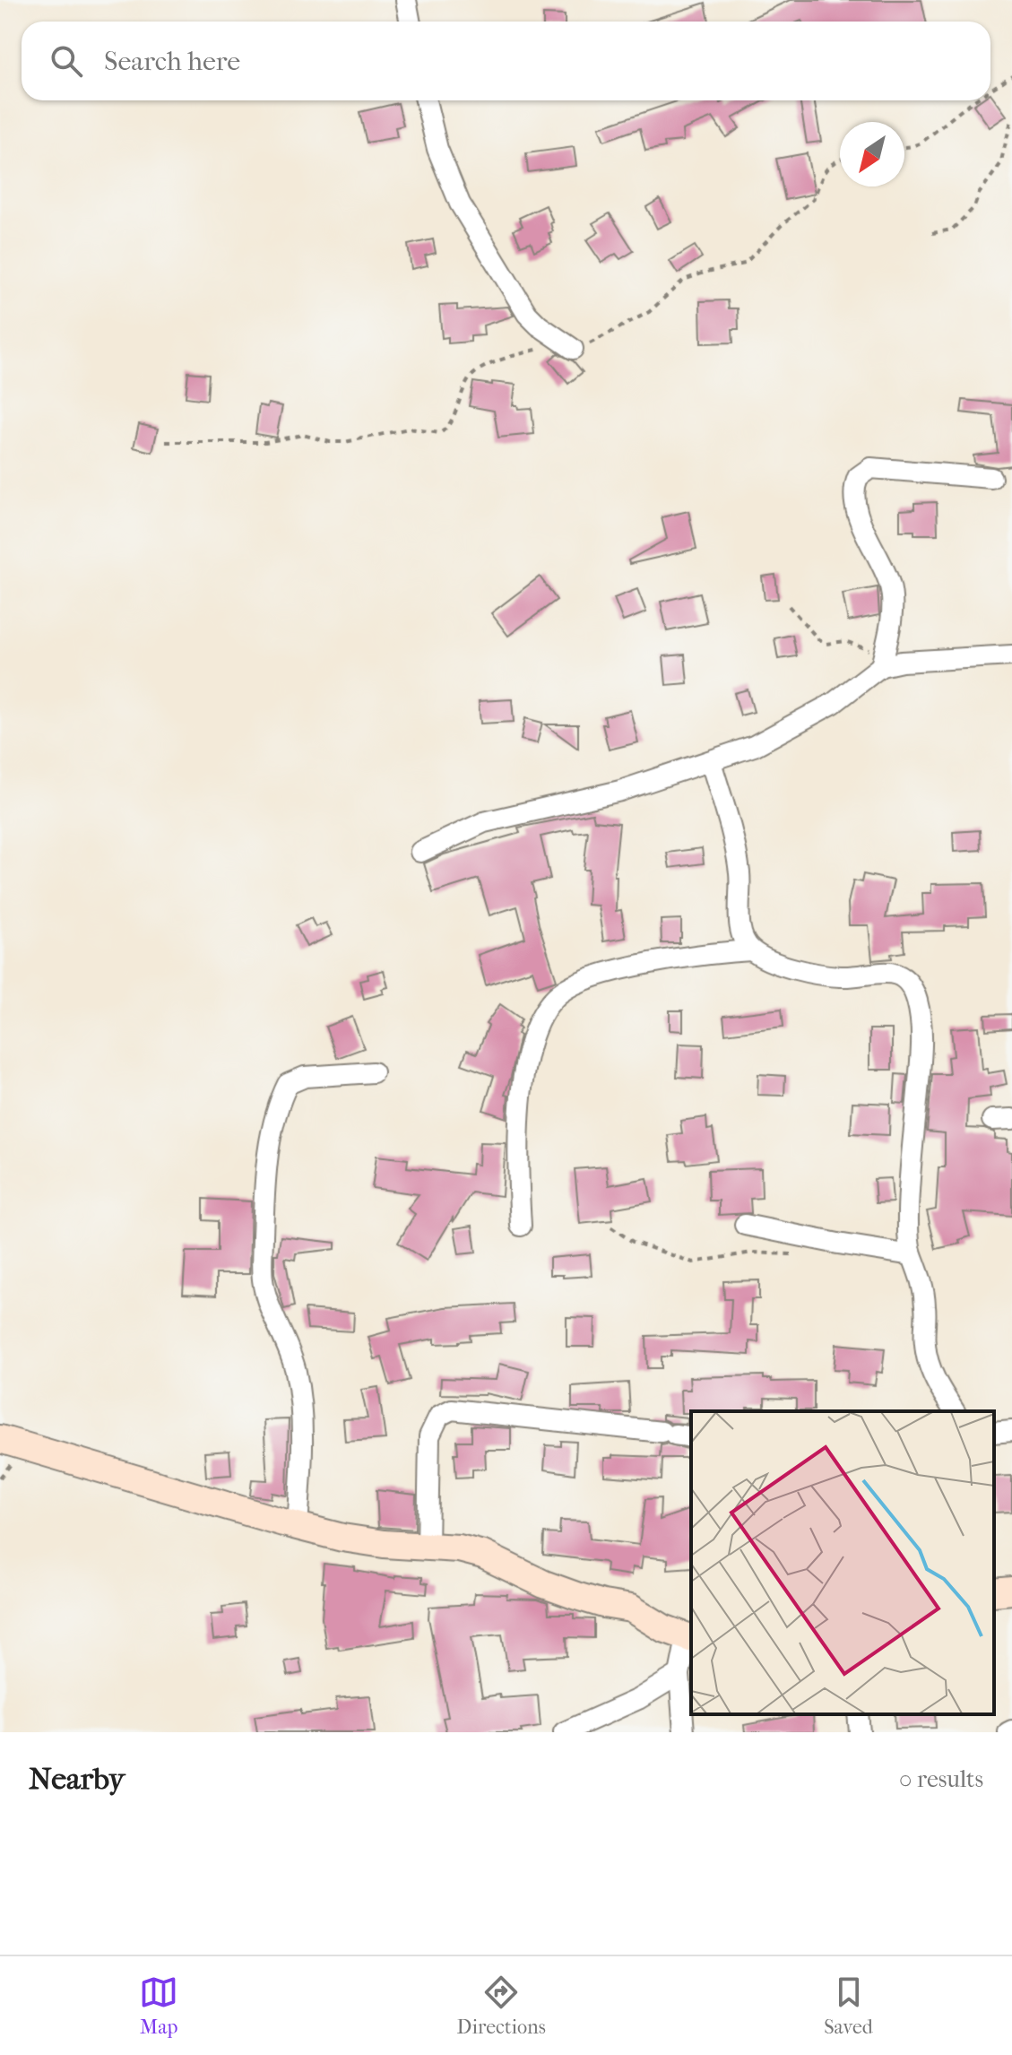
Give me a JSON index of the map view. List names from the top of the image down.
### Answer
{
  "north": "bottom left",
  "page": {
    "search": "Search here",
    "heading": ["Nearby", "0 results"],
    "nav": ["Map", "Directions", "Saved"]
  }
}
